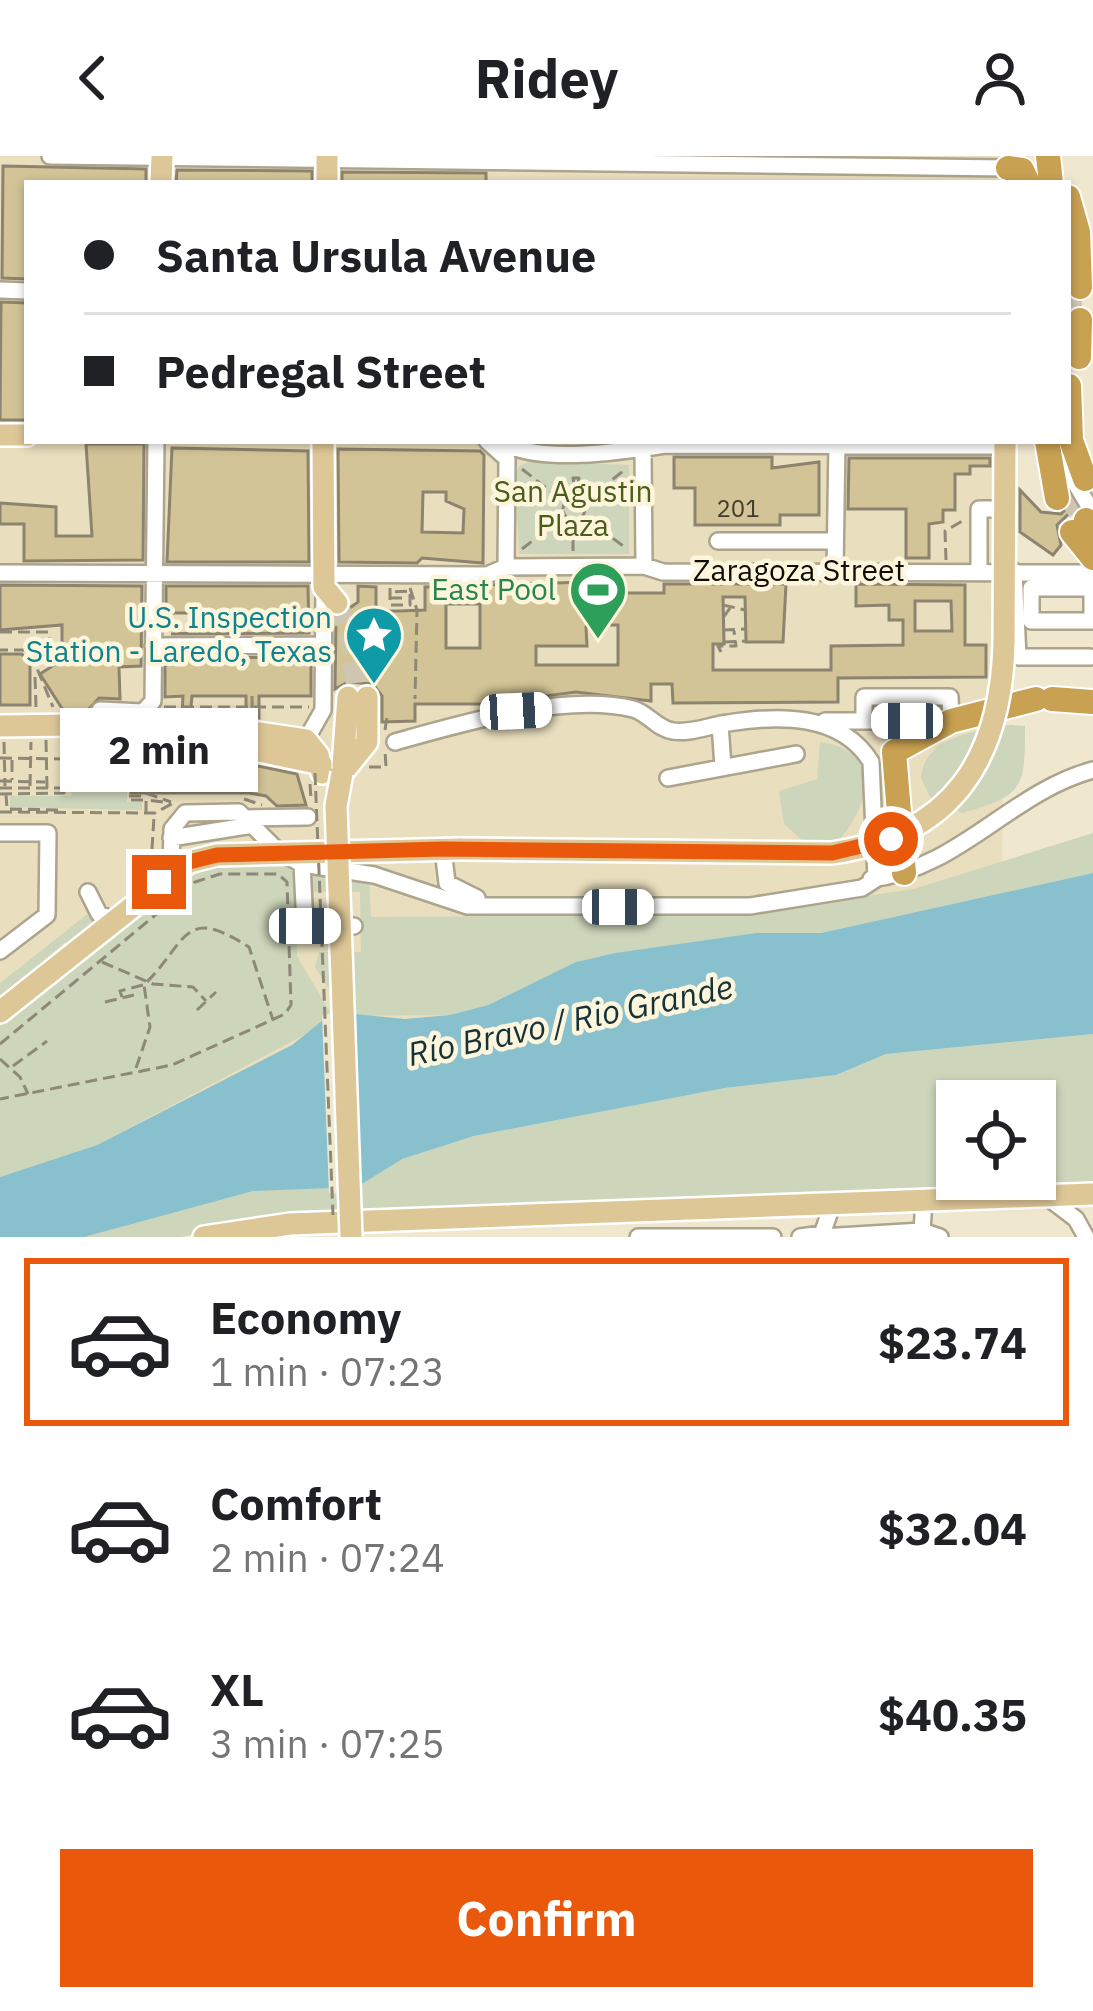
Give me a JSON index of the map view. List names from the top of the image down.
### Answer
{
  "streets": {
    "street": ["Zaragoza Street"]
  },
  "water": ["Río Bravo / Rio Grande"],
  "parks": ["San Agustin Plaza"],
  "places": {
    "sports": ["East Pool"],
    "place": ["U.S. Inspection Station - Laredo, Texas"]
  },
  "house_numbers": ["201"],
  "page": {
    "header": "Ridey",
    "banner": ["Santa Ursula Avenue", "Pedregal Street"],
    "bubble": "2 min",
    "list": [
      {
        "name": "Economy",
        "note": "1 min · 07:23",
        "value": "$23.74"
      },
      {
        "name": "Comfort",
        "note": "2 min · 07:24",
        "value": "$32.04"
      },
      {
        "name": "XL",
        "note": "3 min · 07:25",
        "value": "$40.35"
      }
    ],
    "buttons": "Confirm"
  }
}
